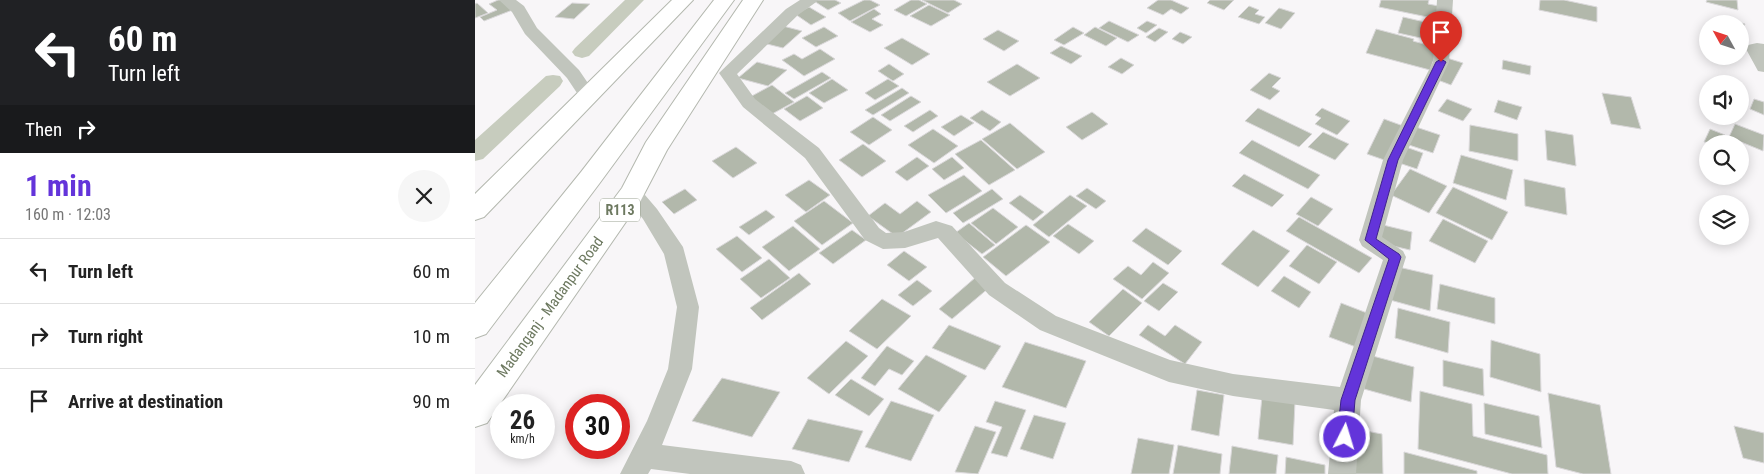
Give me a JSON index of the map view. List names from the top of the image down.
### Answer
{
  "streets": {
    "main road": ["R113", "Madanganj - Madanpur Road"]
  },
  "north": "top left",
  "page": {
    "turn": ["60 m", "Turn left"],
    "then": "Then",
    "heading": ["1 min", "160 m · 12:03"],
    "list": [
      {
        "name": "Turn left",
        "value": "60 m"
      },
      {
        "name": "Turn right",
        "value": "10 m"
      },
      {
        "name": "Arrive at destination",
        "value": "90 m"
      }
    ],
    "speed": "26 km/h",
    "limit": "30"
  }
}
